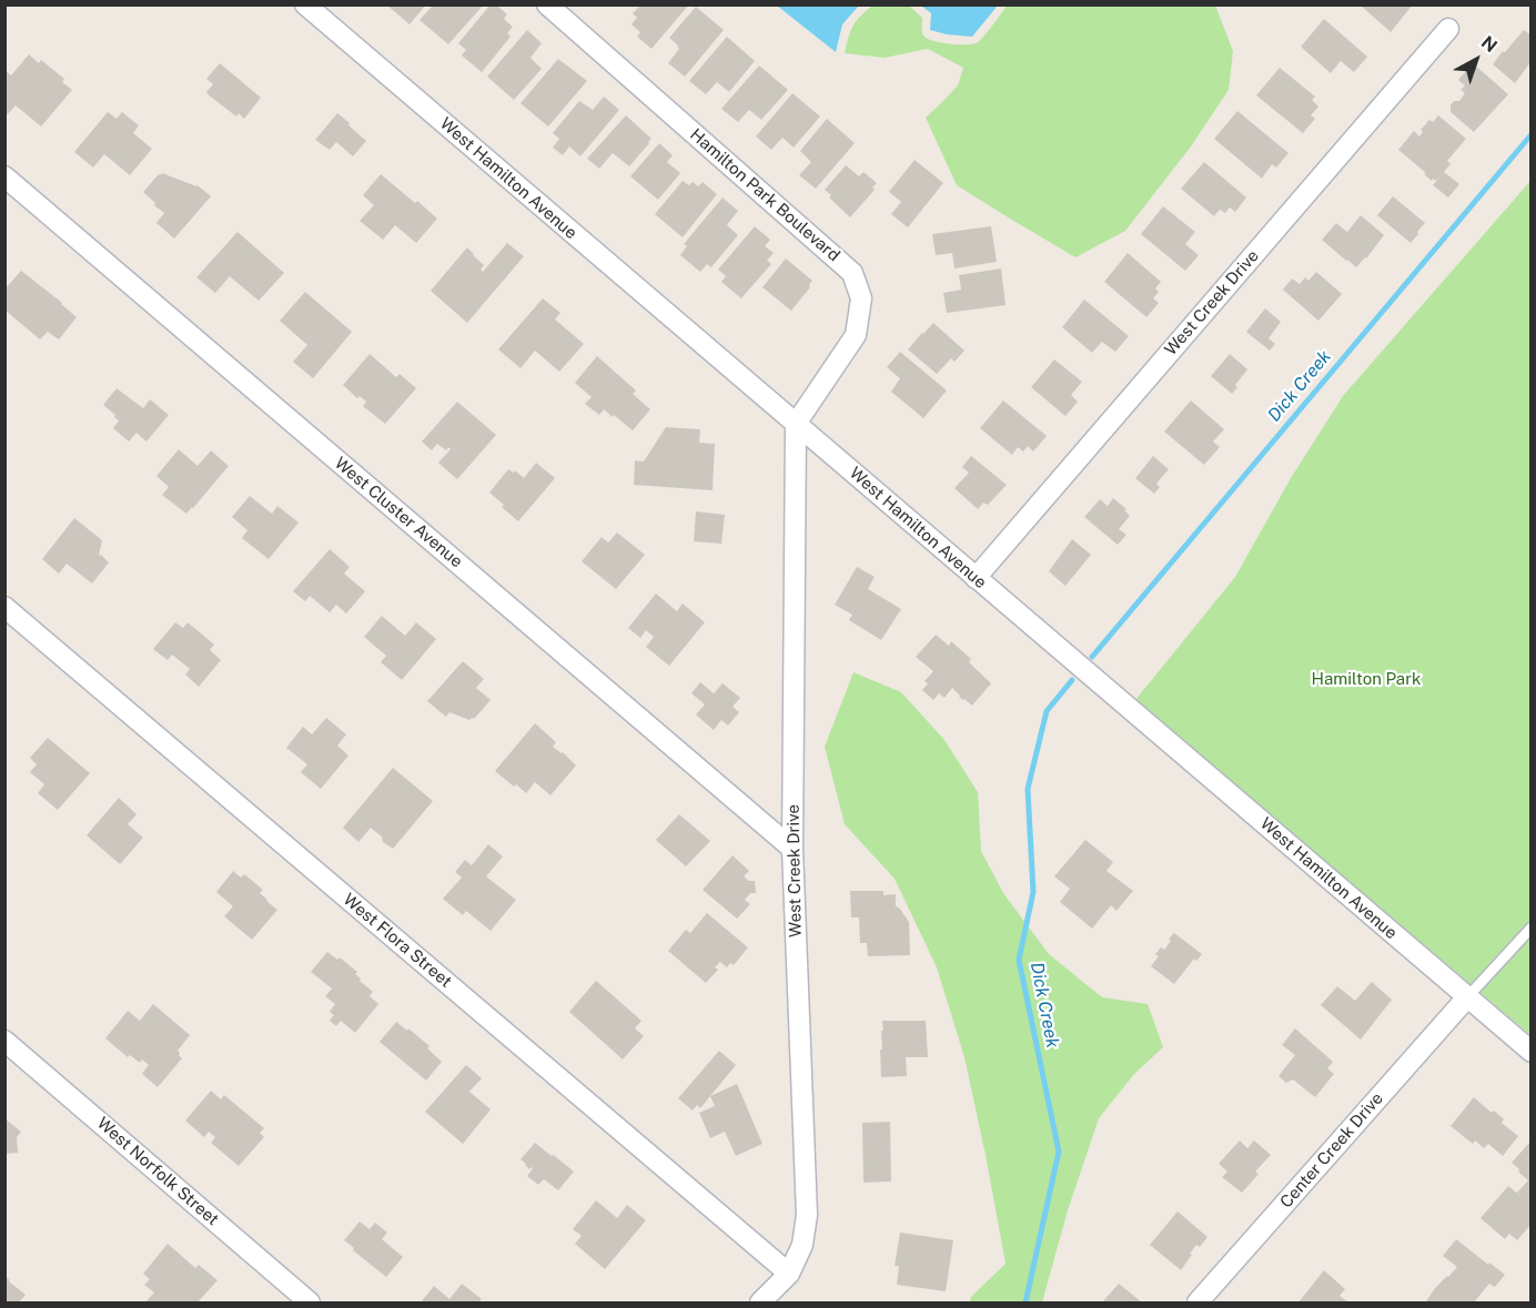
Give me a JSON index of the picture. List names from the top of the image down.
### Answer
{
  "streets": {
    "street": [
      "West Hamilton Avenue",
      "Hamilton Park Boulevard",
      "West Creek Drive",
      "West Cluster Avenue",
      "West Flora Street",
      "Center Creek Drive",
      "West Norfolk Street"
    ]
  },
  "crossings": [
    ["West Hamilton Avenue", "Hamilton Park Boulevard"],
    ["West Hamilton Avenue", "West Creek Drive"],
    ["West Hamilton Avenue", "Center Creek Drive"],
    ["Hamilton Park Boulevard", "West Creek Drive"],
    ["West Creek Drive", "West Cluster Avenue"],
    ["West Creek Drive", "West Flora Street"]
  ],
  "water": ["Dick Creek"],
  "parks": ["Hamilton Park"],
  "north": "top right"
}
